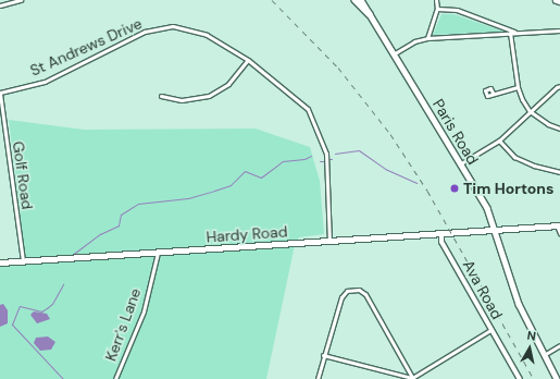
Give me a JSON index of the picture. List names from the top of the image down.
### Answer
{
  "streets": {
    "main road": ["Paris Road", "Hardy Road"],
    "street": [
      "St Andrews Drive",
      "Golf Road",
      "Ava Road",
      "Kerr's Lane"
    ]
  },
  "crossings": [
    ["St Andrews Drive", "Golf Road"],
    ["St Andrews Drive", "Hardy Road"],
    ["Paris Road", "Hardy Road"],
    ["Golf Road", "Hardy Road"],
    ["Hardy Road", "Ava Road"],
    ["Hardy Road", "Kerr's Lane"]
  ],
  "places": ["Tim Hortons"],
  "north": "top"
}
